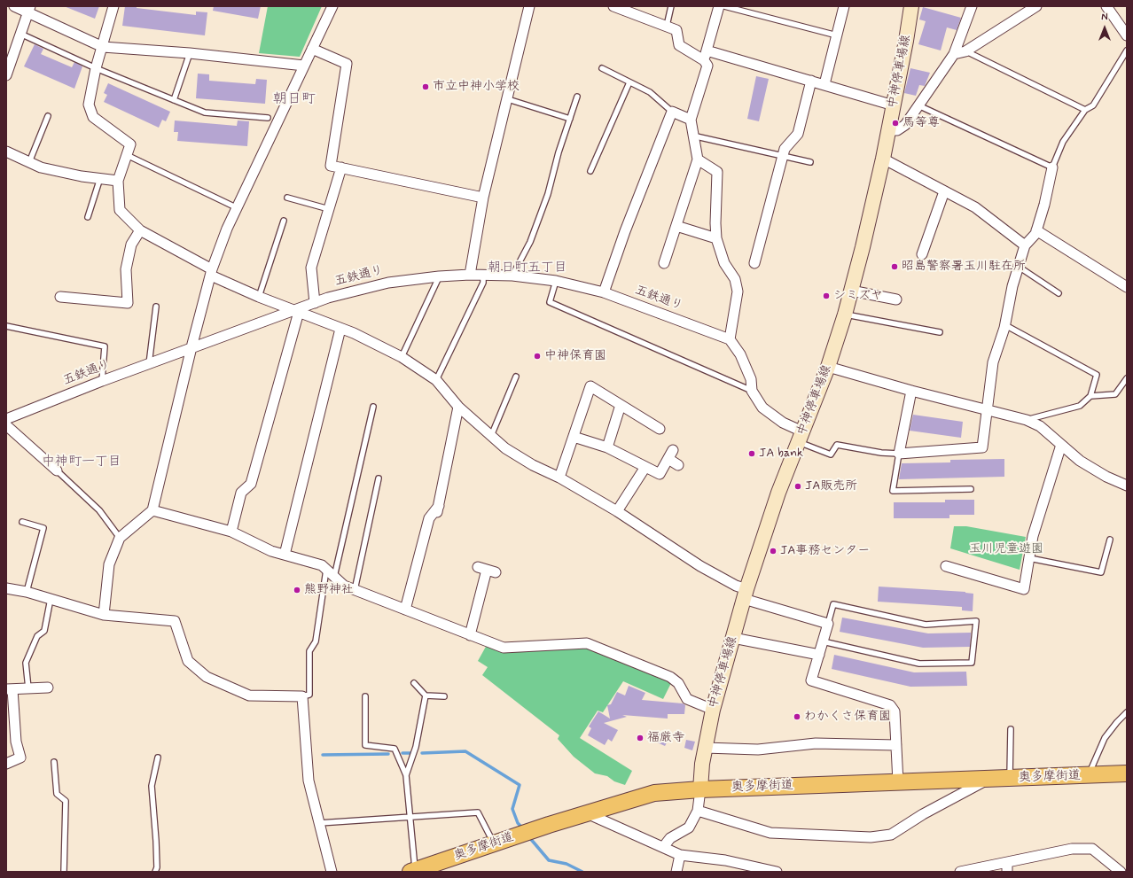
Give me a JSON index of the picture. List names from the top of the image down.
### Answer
{
  "streets": {
    "main road": ["中神停車場線", "奥多摩街道"],
    "street": ["五鉄通り"]
  },
  "crossings": [
    ["中神停車場線", "奥多摩街道"]
  ],
  "districts": ["朝日町", "朝日町五丁目", "中神町一丁目"],
  "parks": ["玉川児童遊園"],
  "places": [
    "市立中神小学校",
    "馬等尊",
    "昭島警察署玉川駐在所",
    "シミズヤ",
    "中神保育園",
    "JA bank",
    "JA販売所",
    "JA事務センター",
    "熊野神社",
    "わかくさ保育園",
    "福厳寺"
  ],
  "north": "top"
}
